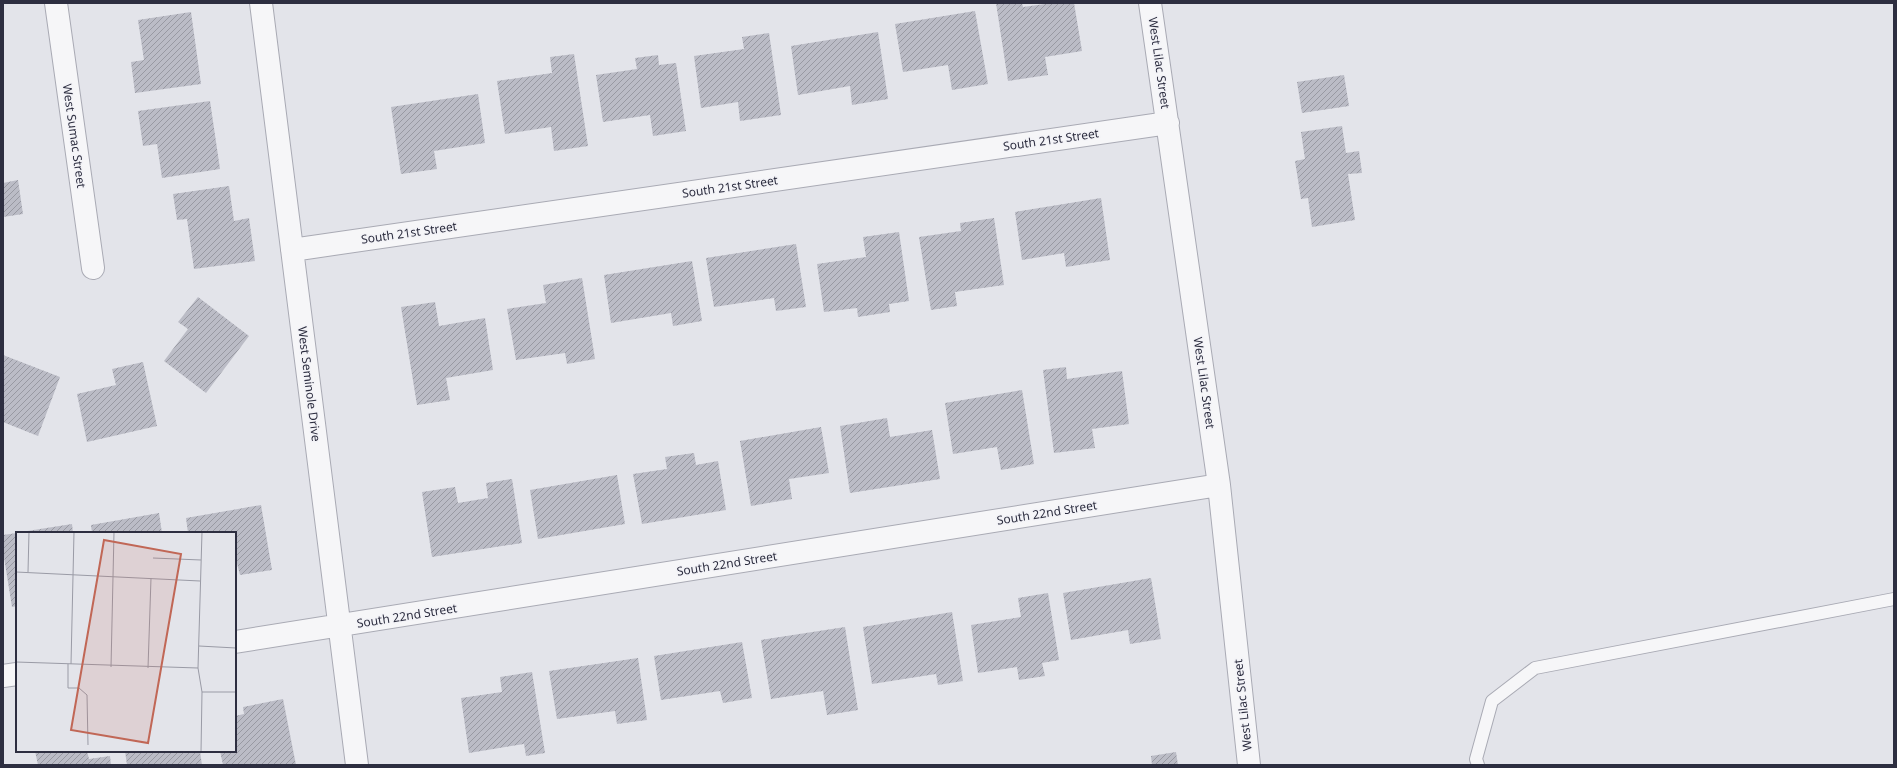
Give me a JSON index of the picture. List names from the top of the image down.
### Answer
{
  "streets": {
    "street": [
      "West Lilac Street",
      "West Sumac Street",
      "South 21st Street",
      "West Seminole Drive",
      "South 22nd Street"
    ]
  },
  "crossings": [
    ["West Lilac Street", "South 21st Street"],
    ["West Lilac Street", "South 22nd Street"],
    ["South 21st Street", "West Seminole Drive"],
    ["West Seminole Drive", "South 22nd Street"]
  ]
}
